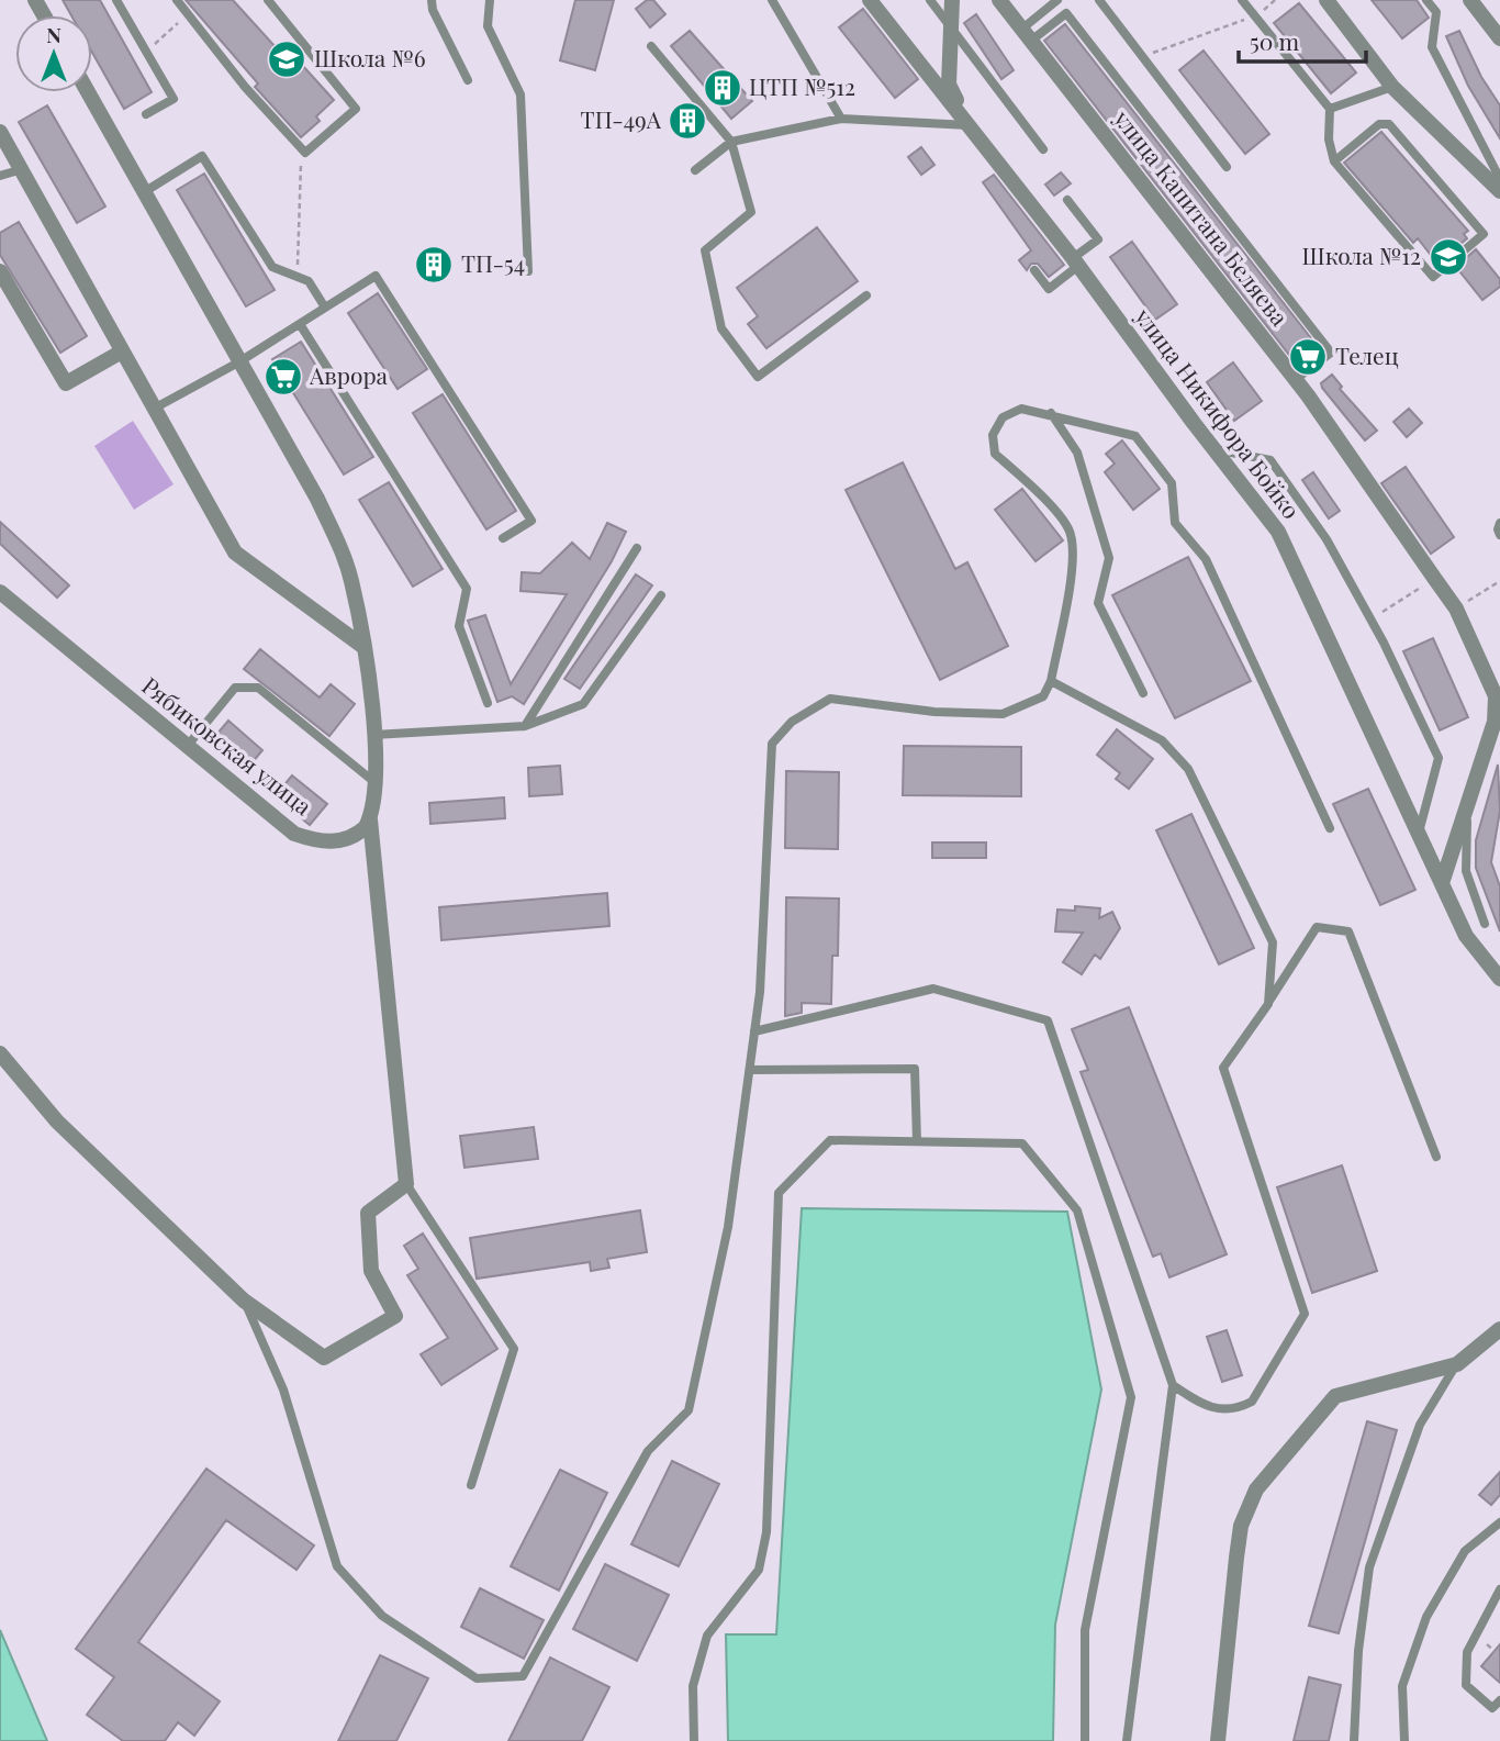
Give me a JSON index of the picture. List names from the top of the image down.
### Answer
{
  "streets": {
    "street": ["улица Капитана Беляева", "улица Никифора Бойко", "Рябиковская улица"]
  },
  "crossings": [
    ["улица Капитана Беляева", "улица Никифора Бойко"]
  ],
  "places": {
    "school or university": ["Школа №6", "Школа №12"],
    "building": ["ЦТП №512", "ТП-49А", "ТП-54"],
    "supermarket": ["Телец", "Аврора"]
  },
  "scale_bar": "50 m",
  "north": "top"
}
